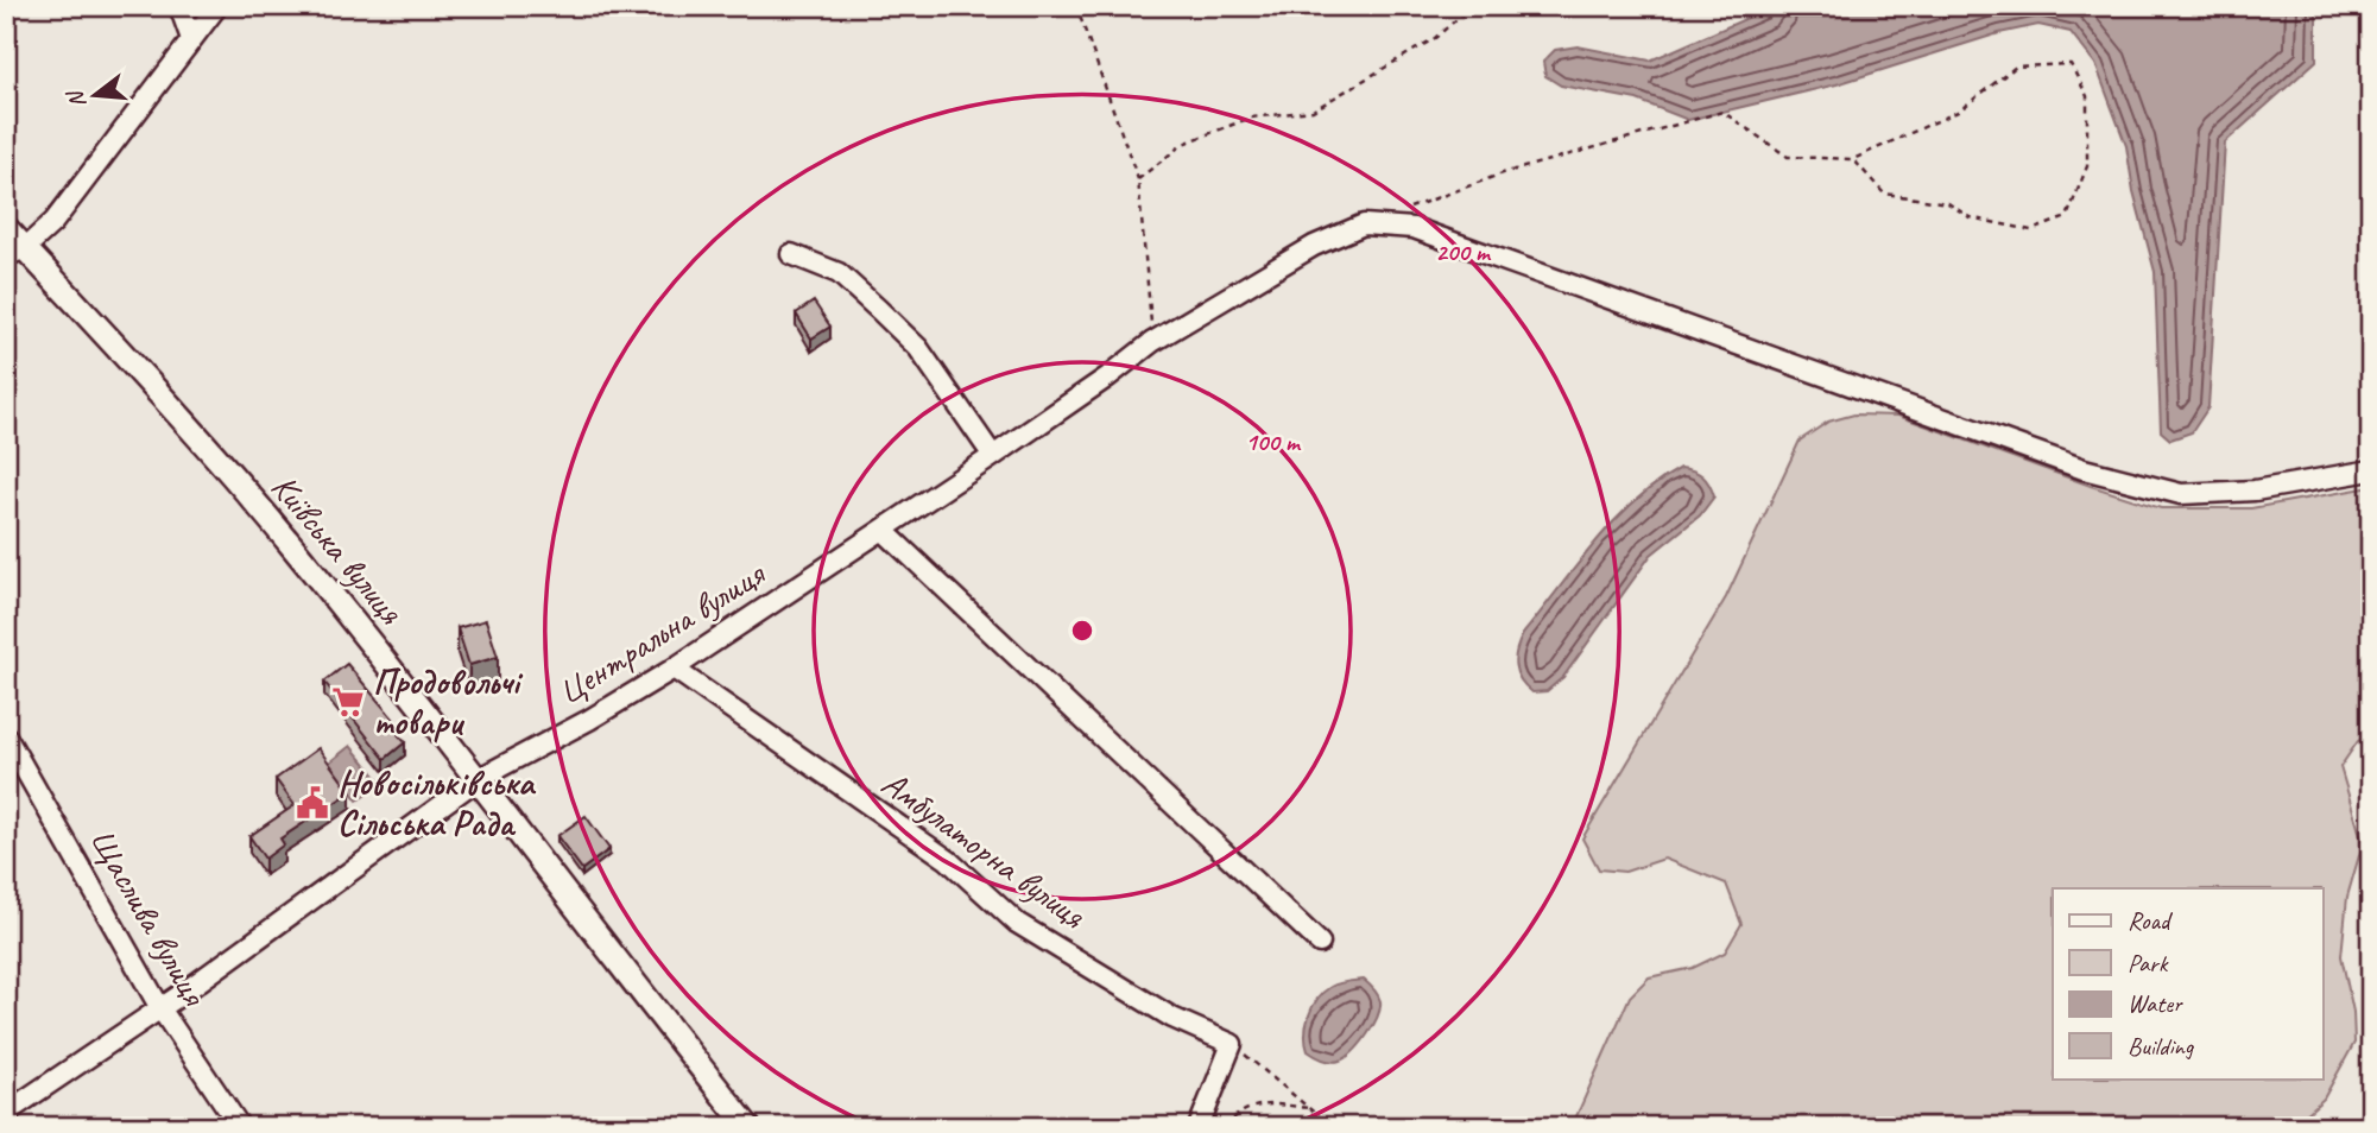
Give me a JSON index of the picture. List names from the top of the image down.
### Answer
{
  "streets": {
    "street": [
      "Київська вулиця",
      "Центральна вулиця",
      "Амбулаторна вулиця",
      "Щаслива вулиця"
    ]
  },
  "crossings": [
    ["Київська вулиця", "Центральна вулиця"],
    ["Центральна вулиця", "Амбулаторна вулиця"],
    ["Центральна вулиця", "Щаслива вулиця"]
  ],
  "places": {
    "supermarket": ["Продовольчі товари"],
    "public building": ["Новосільківська Сільська Рада"]
  },
  "legend": [
    "Road",
    "Park",
    "Water",
    "Building"
  ],
  "north": "left",
  "rings": ["200 m", "100 m"]
}
